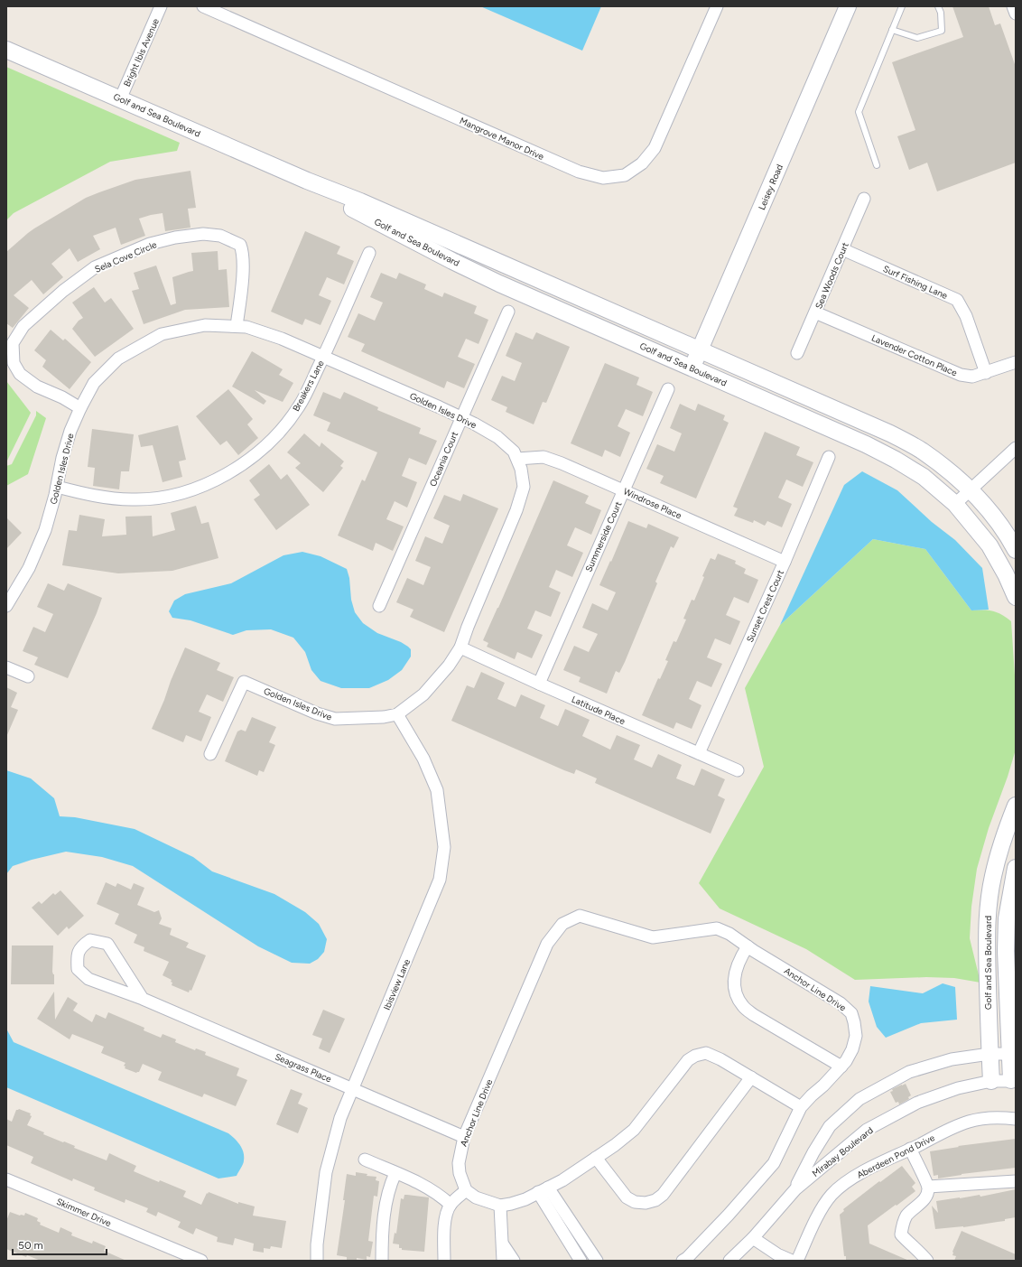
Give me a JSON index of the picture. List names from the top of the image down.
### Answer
{
  "streets": {
    "street": [
      "Bright Ibis Avenue",
      "Golf and Sea Boulevard",
      "Mangrove Manor Drive",
      "Leisey Road",
      "Sela Cove Circle",
      "Sea Woods Court",
      "Surf Fishing Lane",
      "Lavender Cotton Place",
      "Breakers Lane",
      "Golden Isles Drive",
      "Oceania Court",
      "Windrose Place",
      "Summerside Court",
      "Sunset Crest Court",
      "Latitude Place",
      "Ibisview Lane",
      "Anchor Line Drive",
      "Seagrass Place",
      "Mirabay Boulevard",
      "Aberdeen Pond Drive",
      "Skimmer Drive"
    ]
  },
  "crossings": [
    ["Bright Ibis Avenue", "Golf and Sea Boulevard"],
    ["Golf and Sea Boulevard", "Leisey Road"],
    ["Golf and Sea Boulevard", "Mirabay Boulevard"],
    ["Sela Cove Circle", "Golden Isles Drive"],
    ["Sea Woods Court", "Surf Fishing Lane"],
    ["Sea Woods Court", "Lavender Cotton Place"],
    ["Surf Fishing Lane", "Lavender Cotton Place"],
    ["Breakers Lane", "Golden Isles Drive"],
    ["Golden Isles Drive", "Oceania Court"],
    ["Golden Isles Drive", "Windrose Place"],
    ["Golden Isles Drive", "Latitude Place"],
    ["Golden Isles Drive", "Ibisview Lane"],
    ["Windrose Place", "Summerside Court"],
    ["Windrose Place", "Sunset Crest Court"],
    ["Summerside Court", "Latitude Place"],
    ["Sunset Crest Court", "Latitude Place"],
    ["Ibisview Lane", "Seagrass Place"],
    ["Anchor Line Drive", "Seagrass Place"]
  ],
  "scale_bar": "50 m"
}
